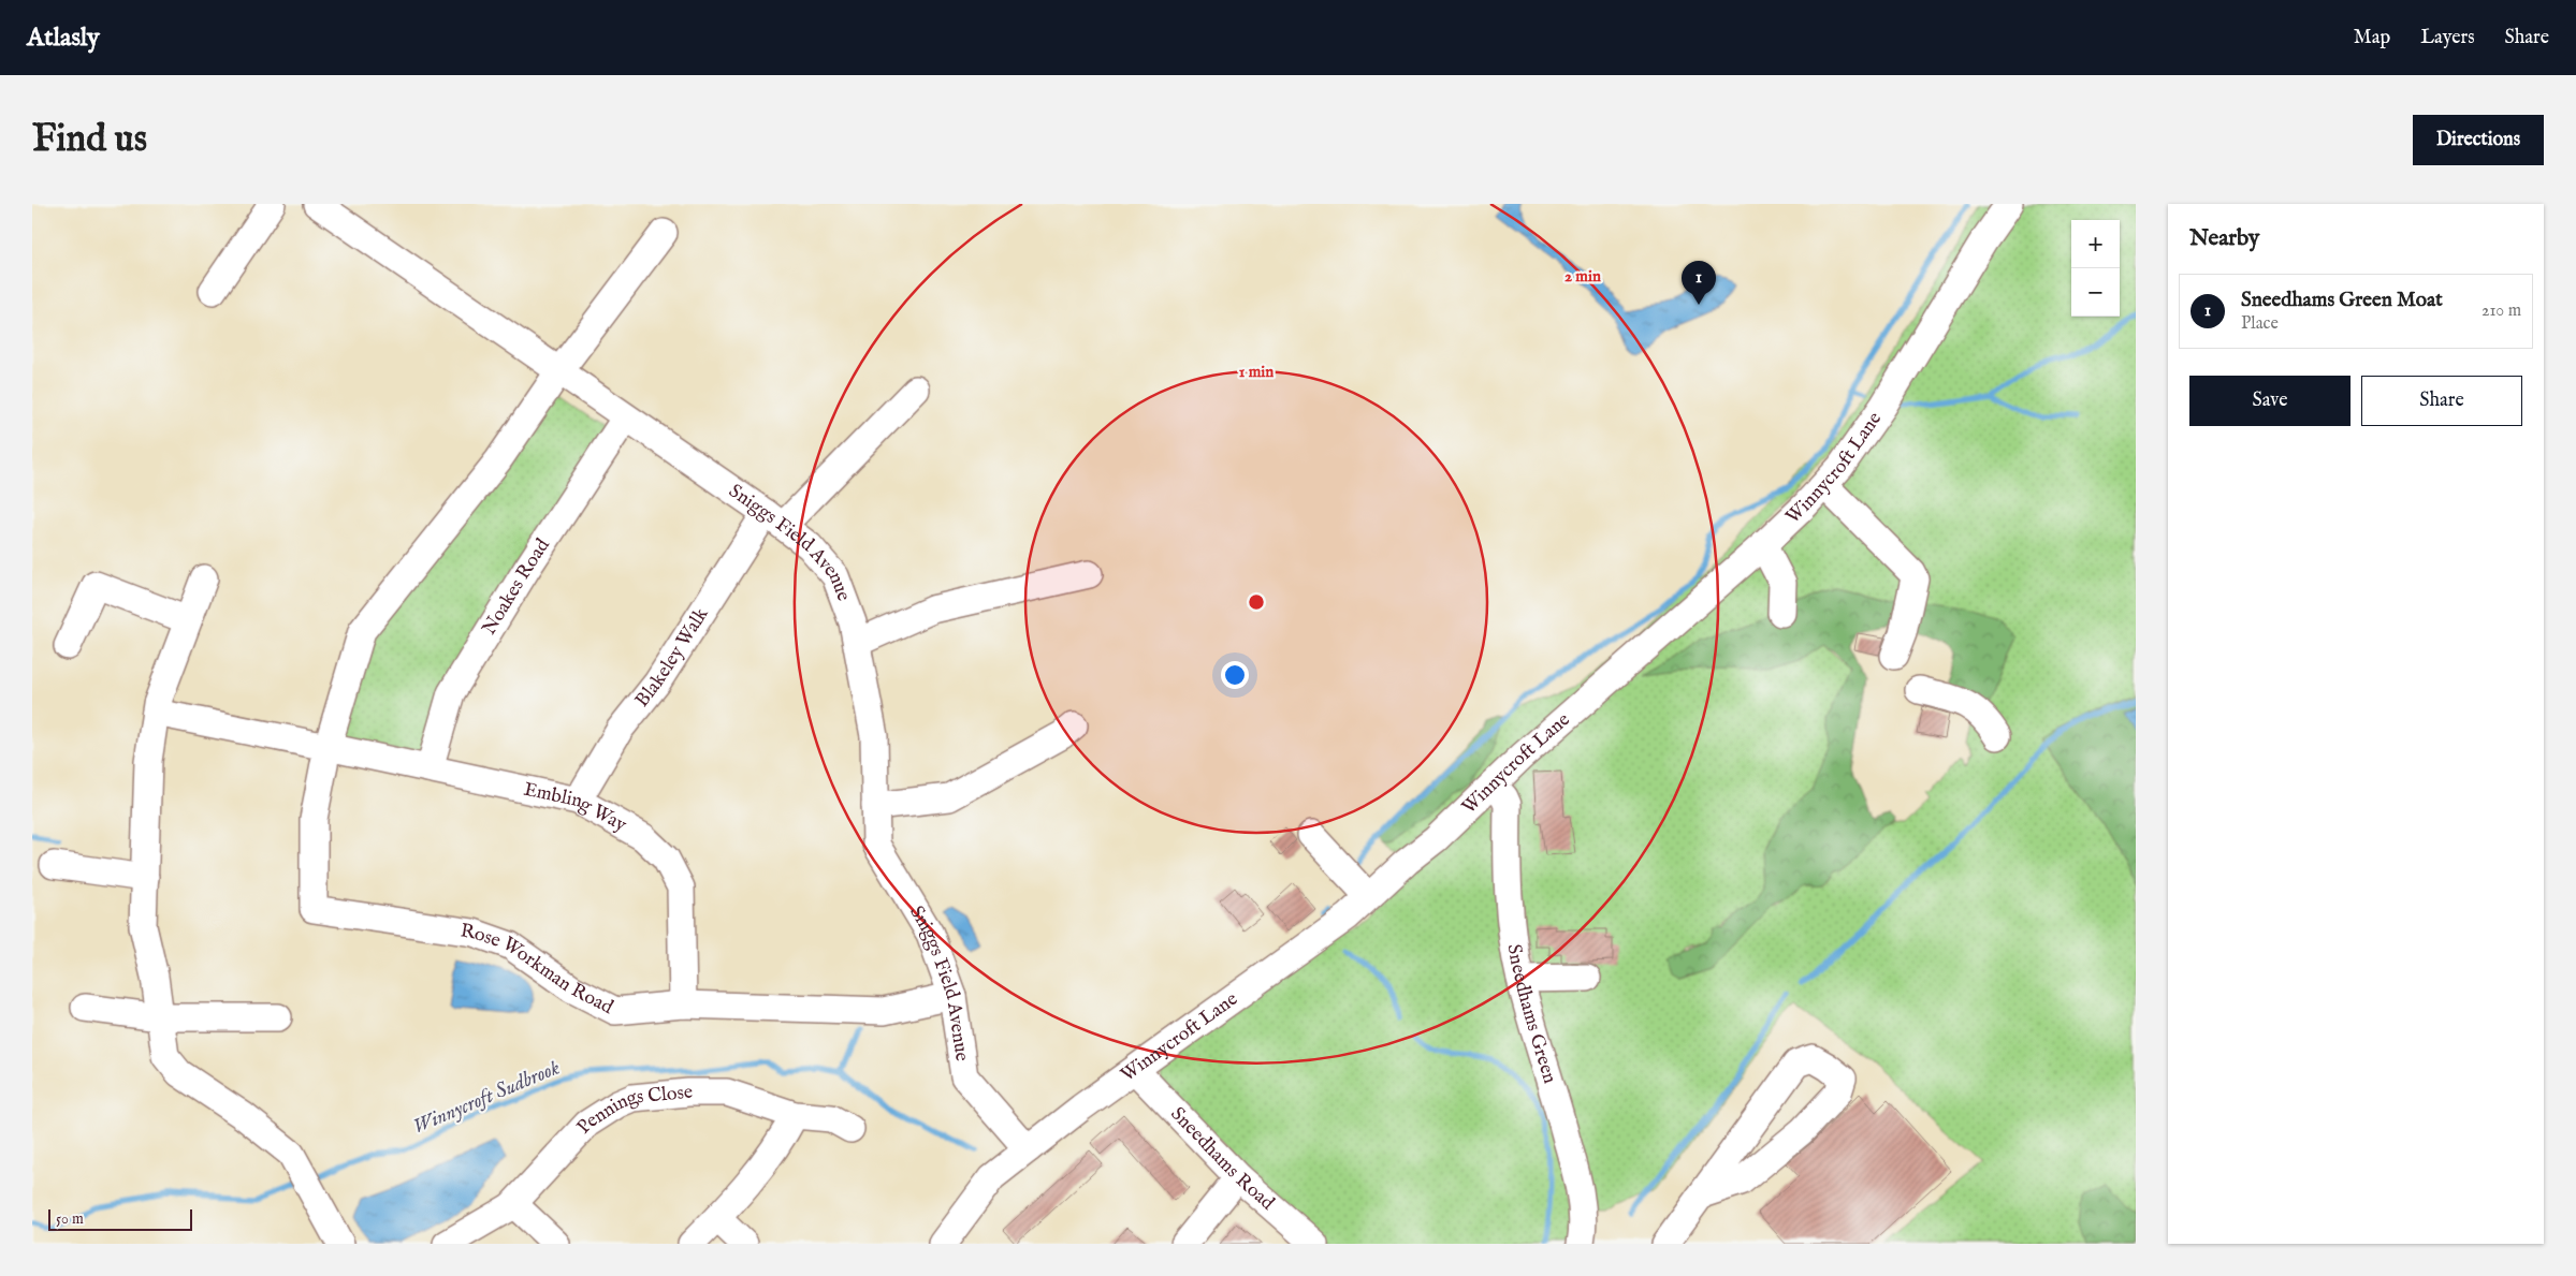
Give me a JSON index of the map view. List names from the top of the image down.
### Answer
{
  "streets": {
    "street": [
      "Winnycroft Lane",
      "Sniggs Field Avenue",
      "Noakes Road",
      "Blakeley Walk",
      "Embling Way",
      "Rose Workman Road",
      "Sneedhams Green",
      "Pennings Close",
      "Sneedhams Road"
    ]
  },
  "crossings": [
    ["Winnycroft Lane", "Sniggs Field Avenue"],
    ["Winnycroft Lane", "Sneedhams Green"],
    ["Winnycroft Lane", "Sneedhams Road"],
    ["Sniggs Field Avenue", "Noakes Road"],
    ["Sniggs Field Avenue", "Blakeley Walk"],
    ["Sniggs Field Avenue", "Rose Workman Road"],
    ["Noakes Road", "Embling Way"],
    ["Blakeley Walk", "Embling Way"],
    ["Embling Way", "Rose Workman Road"]
  ],
  "water": ["Winnycroft Sudbrook"],
  "scale_bar": "50 m",
  "page": {
    "header": "Atlasly",
    "nav": ["Map", "Layers", "Share"],
    "buttons": [
      "Directions",
      ["Save", "Share"]
    ],
    "title": "Find us",
    "heading": "Nearby",
    "map_buttons": ["+", "−"],
    "pins": "1",
    "list": [
      {
        "mark": "1",
        "name": "Sneedhams Green Moat",
        "note": "Place",
        "value": "210 m"
      }
    ],
    "scale": "50 m"
  },
  "rings": ["2 min", "1 min"]
}
